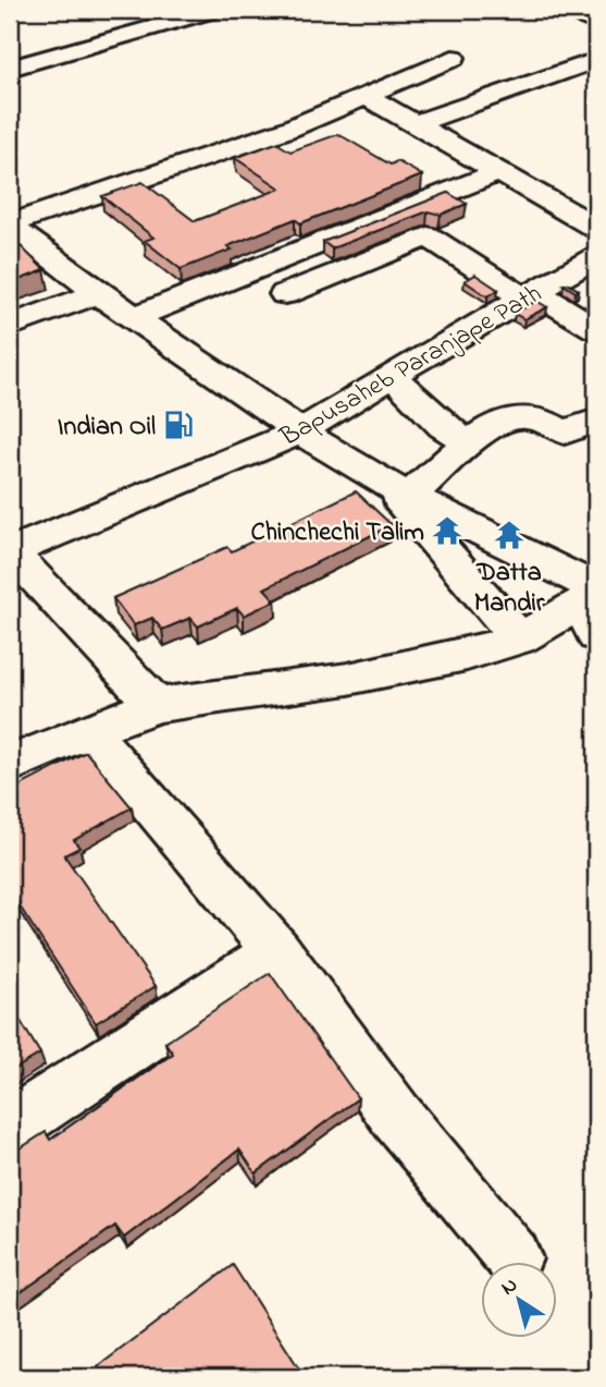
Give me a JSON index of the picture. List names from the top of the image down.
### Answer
{
  "streets": {
    "street": ["Bapusaheb Paranjape Path"]
  },
  "places": {
    "fuel station": ["Indian Oil"],
    "temple": ["Chinchechi Talim", "Datta Mandir"]
  },
  "north": "top left"
}
